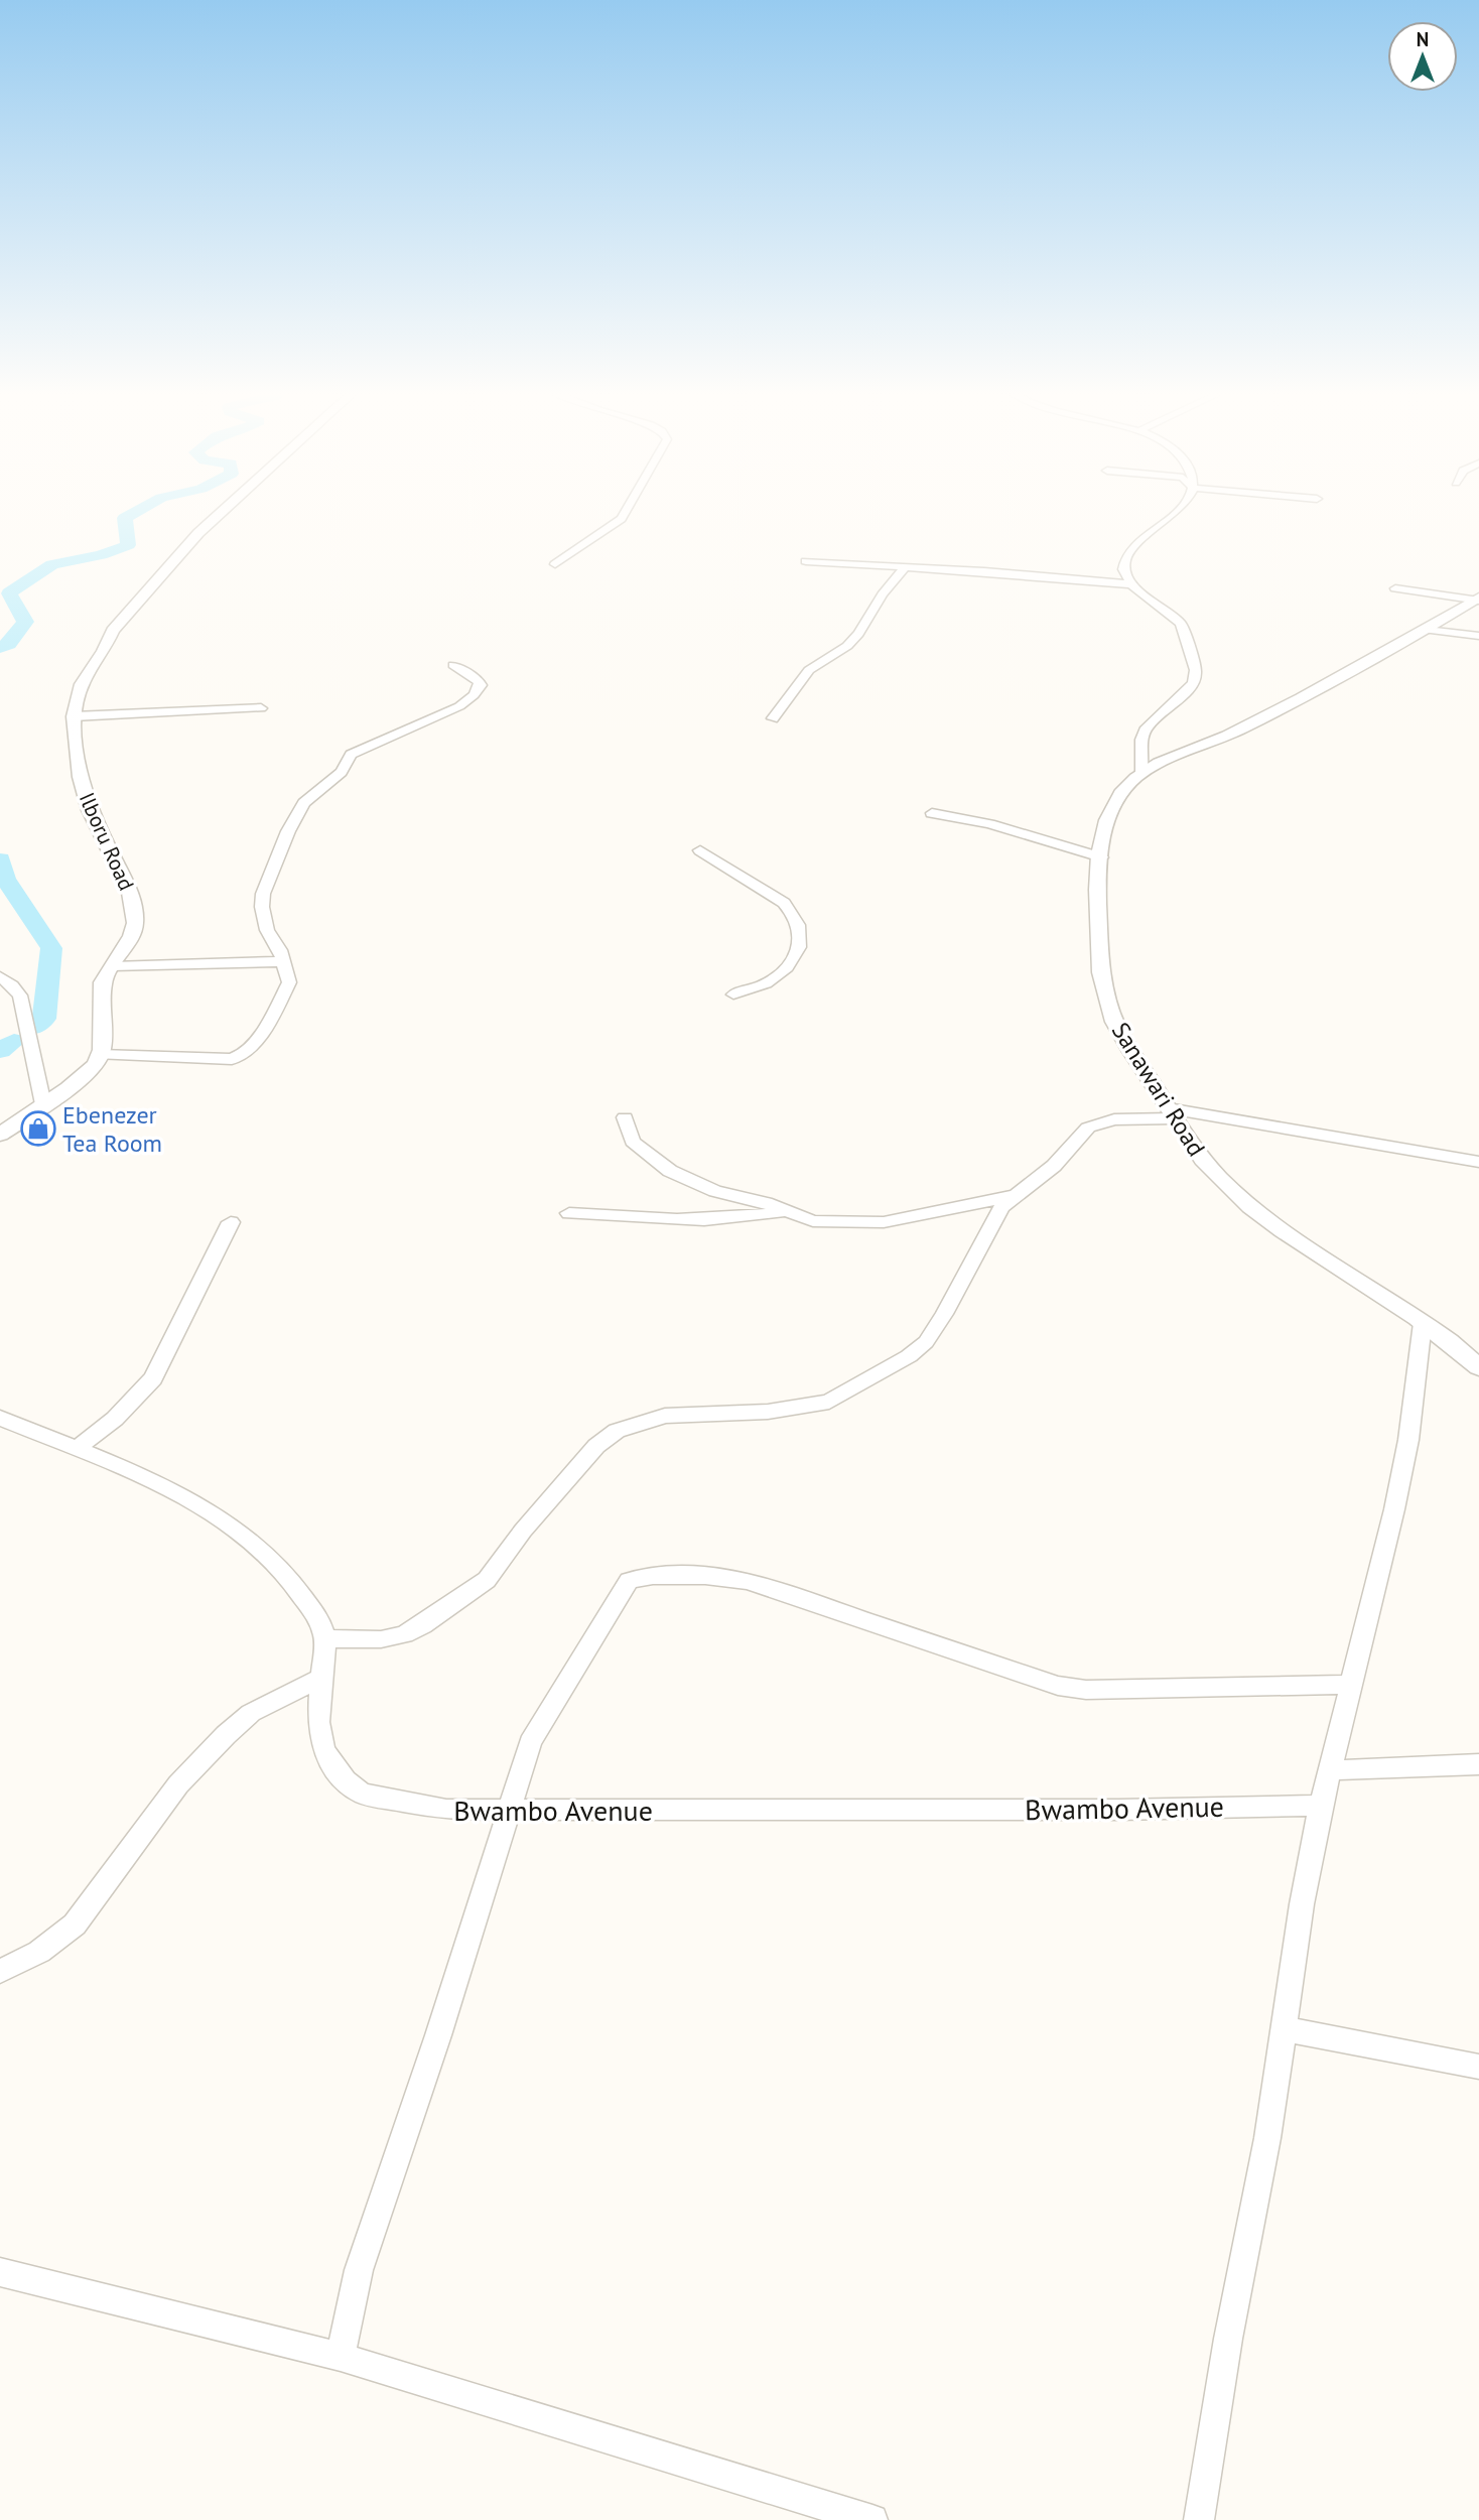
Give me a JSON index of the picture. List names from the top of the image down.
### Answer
{
  "streets": {
    "street": ["Ilboru Road", "Sanawari Road", "Bwambo Avenue"]
  },
  "places": {
    "shop": ["Ebenezer Tea Room"]
  },
  "north": "top"
}
